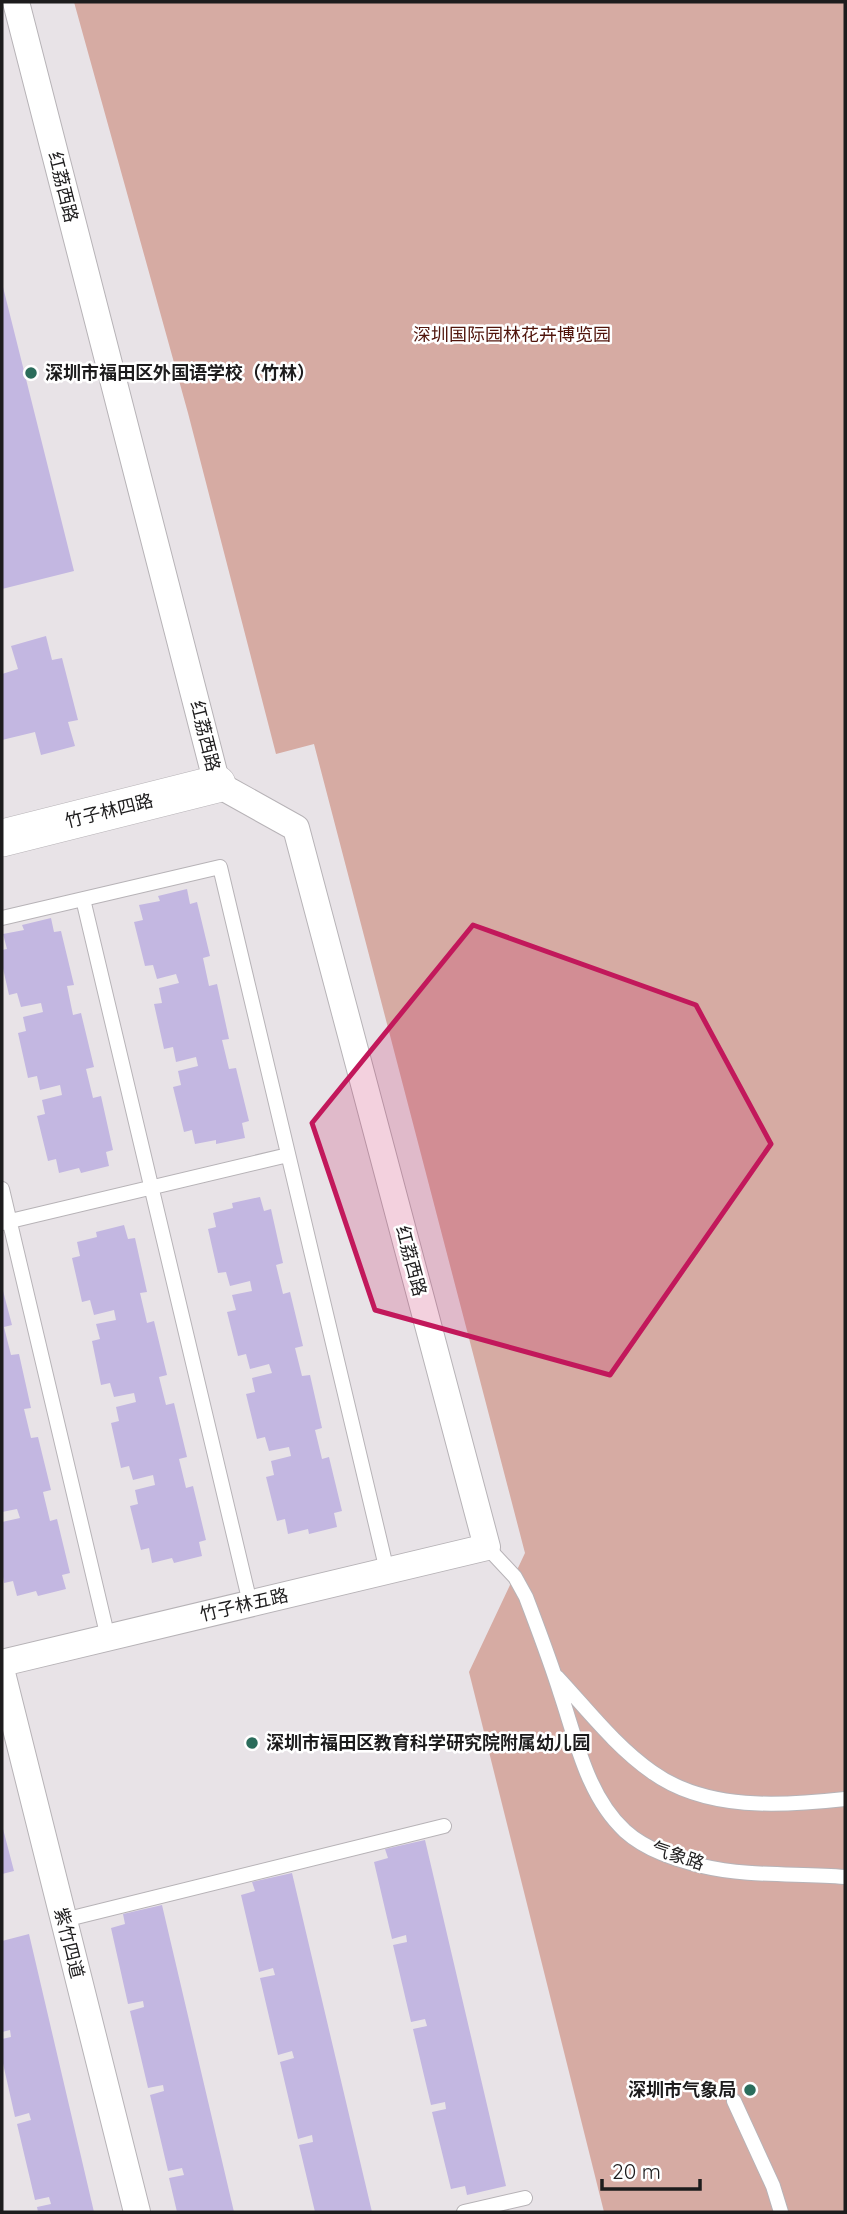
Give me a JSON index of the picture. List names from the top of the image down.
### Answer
{
  "streets": {
    "street": [
      "红荔西路",
      "竹子林四路",
      "竹子林五路",
      "紫竹四道"
    ],
    "lane": ["气象路"]
  },
  "crossings": [
    ["红荔西路", "竹子林四路"],
    ["红荔西路", "竹子林五路"],
    ["红荔西路", "气象路"],
    ["竹子林五路", "气象路"]
  ],
  "parks": ["深圳国际园林花卉博览园"],
  "places": ["深圳市福田区外国语学校（竹林）", "深圳市福田区教育科学研究院附属幼儿园", "深圳市气象局"],
  "scale_bar": "20 m"
}
